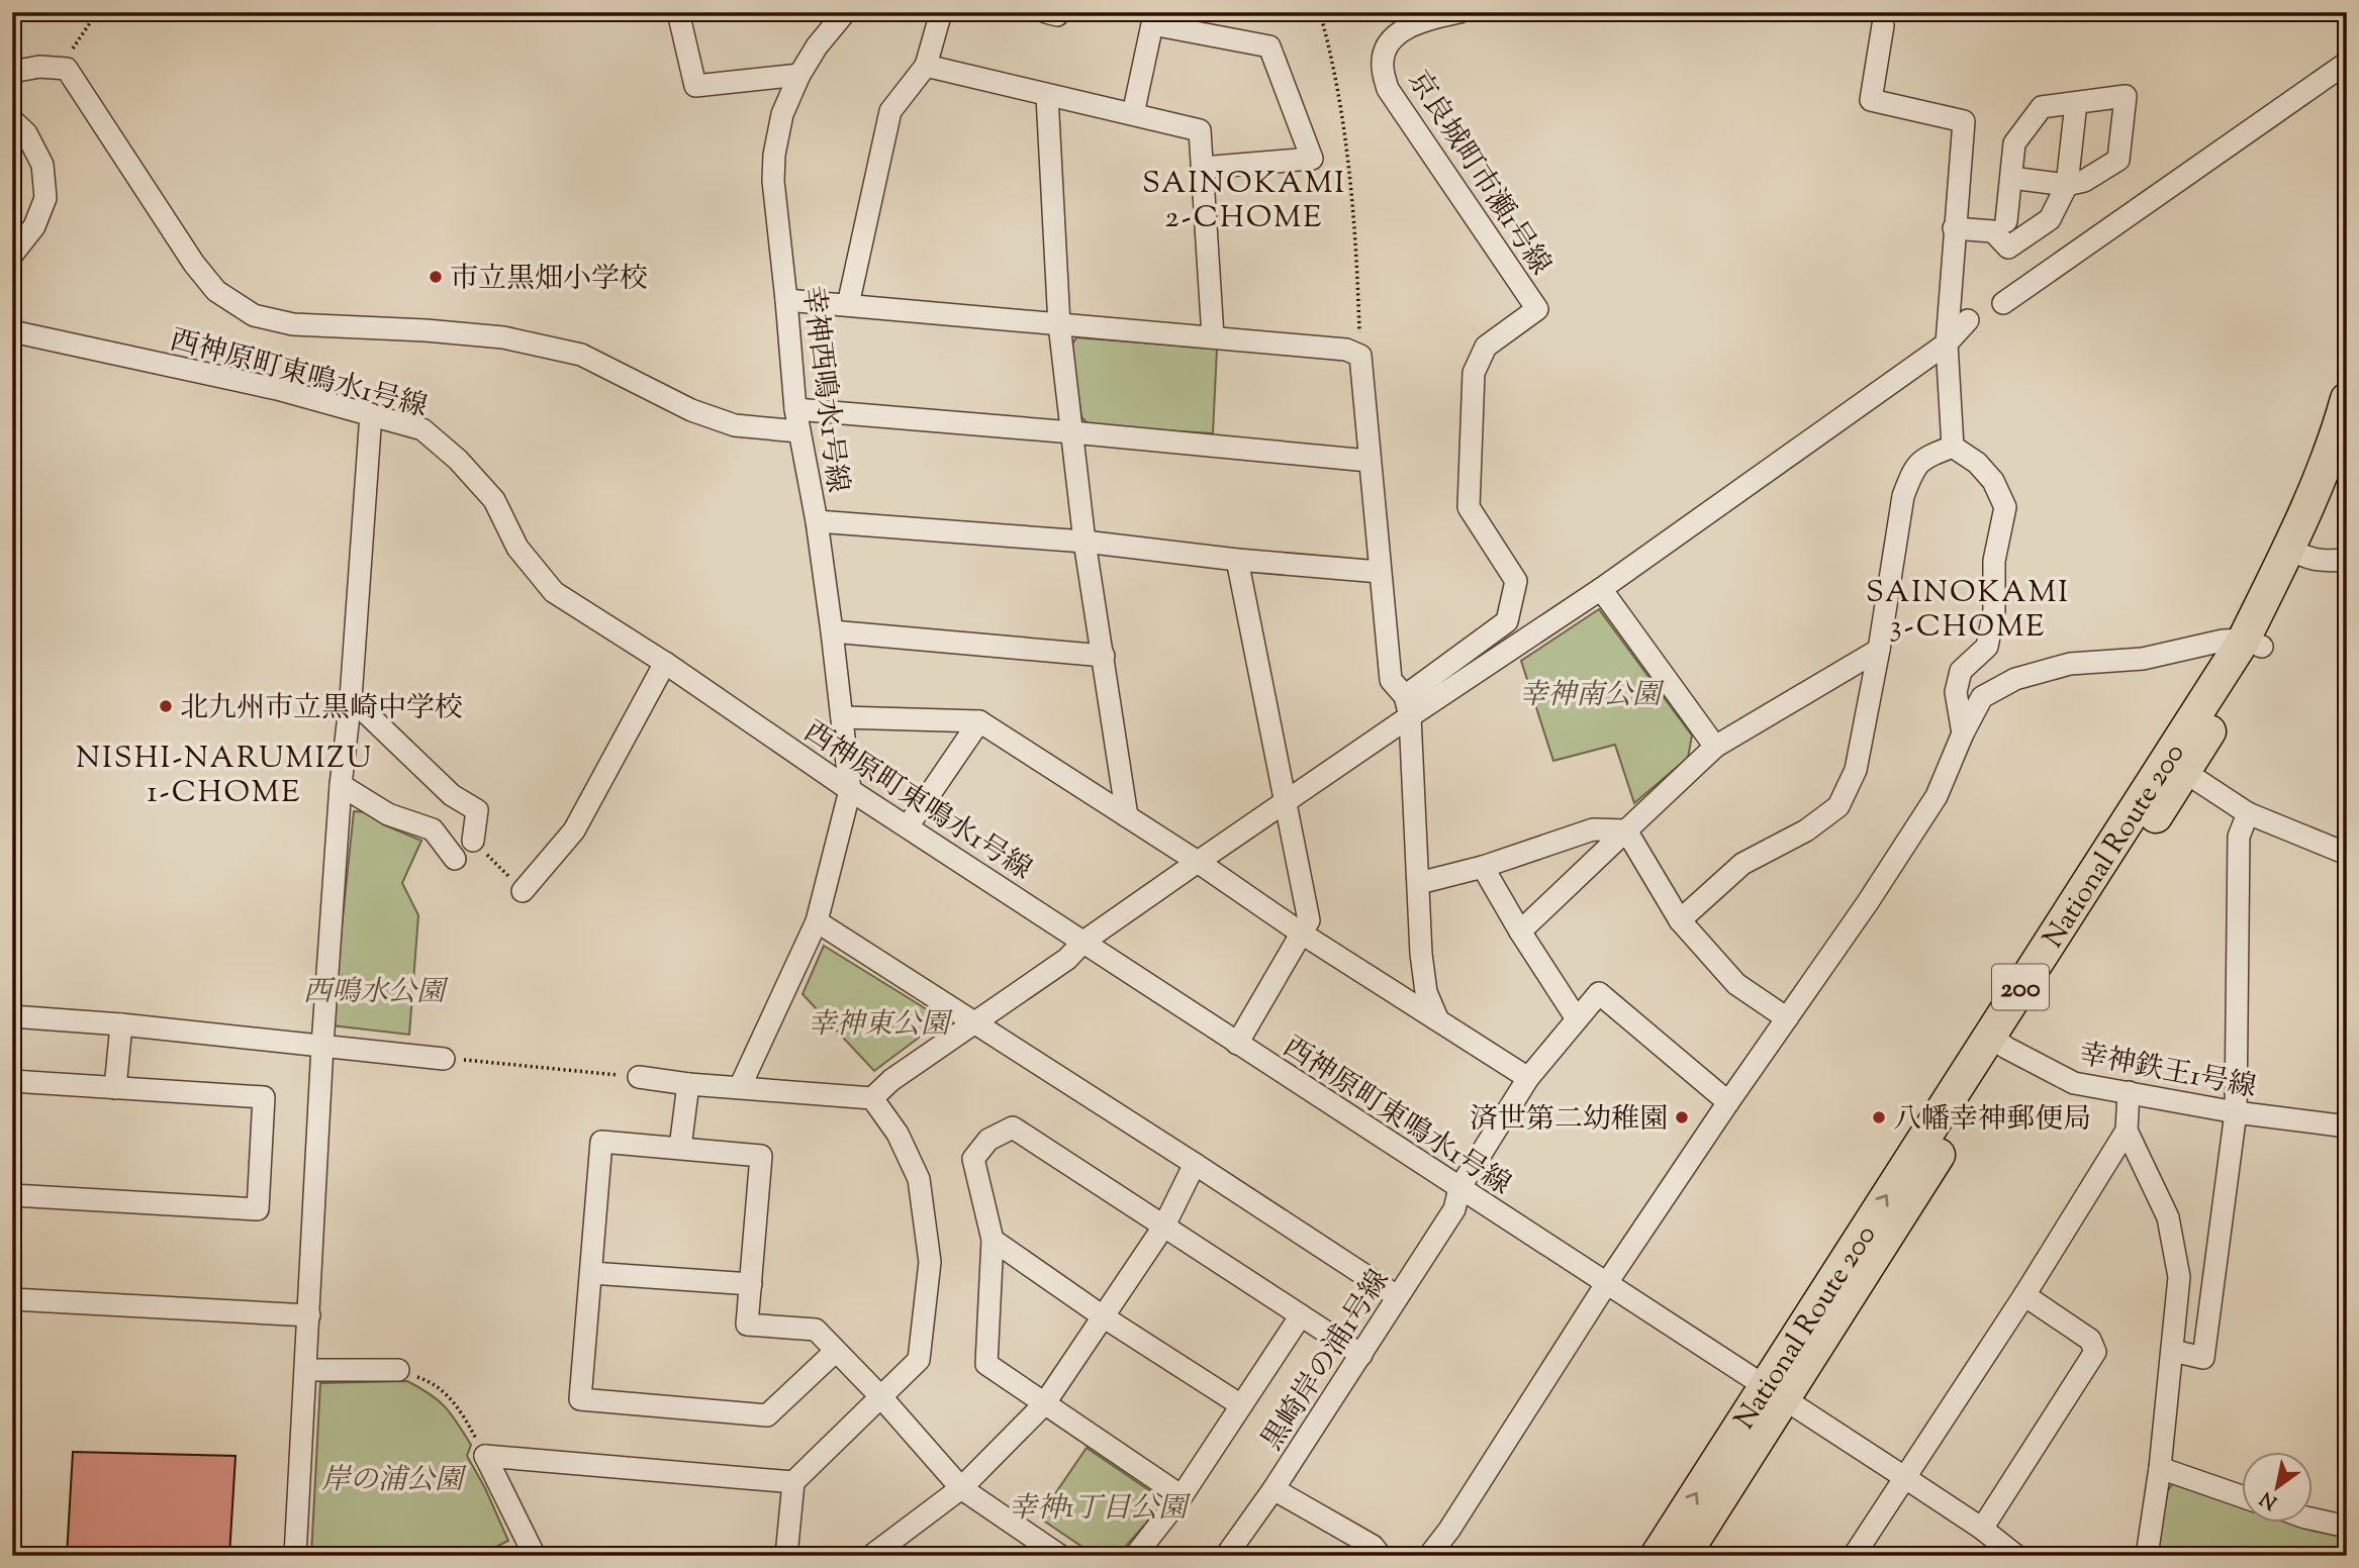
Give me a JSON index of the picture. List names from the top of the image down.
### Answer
{
  "streets": {
    "highway": ["National Route 200", "200"],
    "street": [
      "京良城町市瀬1号線",
      "西神原町東鳴水1号線",
      "幸神西鳴水1号線",
      "幸神鉄王1号線",
      "黒崎岸の浦1号線"
    ]
  },
  "crossings": [
    ["西神原町東鳴水1号線", "幸神西鳴水1号線"],
    ["西神原町東鳴水1号線", "National Route 200"],
    ["西神原町東鳴水1号線", "黒崎岸の浦1号線"],
    ["National Route 200", "幸神鉄王1号線"]
  ],
  "districts": ["SAINOKAMI 2-CHOME", "SAINOKAMI 3-CHOME", "NISHI-NARUMIZU 1-CHOME"],
  "parks": [
    "幸神南公園",
    "西鳴水公園",
    "幸神東公園",
    "岸の浦公園",
    "幸神1丁目公園"
  ],
  "places": [
    "市立黒畑小学校",
    "北九州市立黒崎中学校",
    "済世第二幼稚園",
    "八幡幸神郵便局"
  ],
  "north": "bottom left"
}
